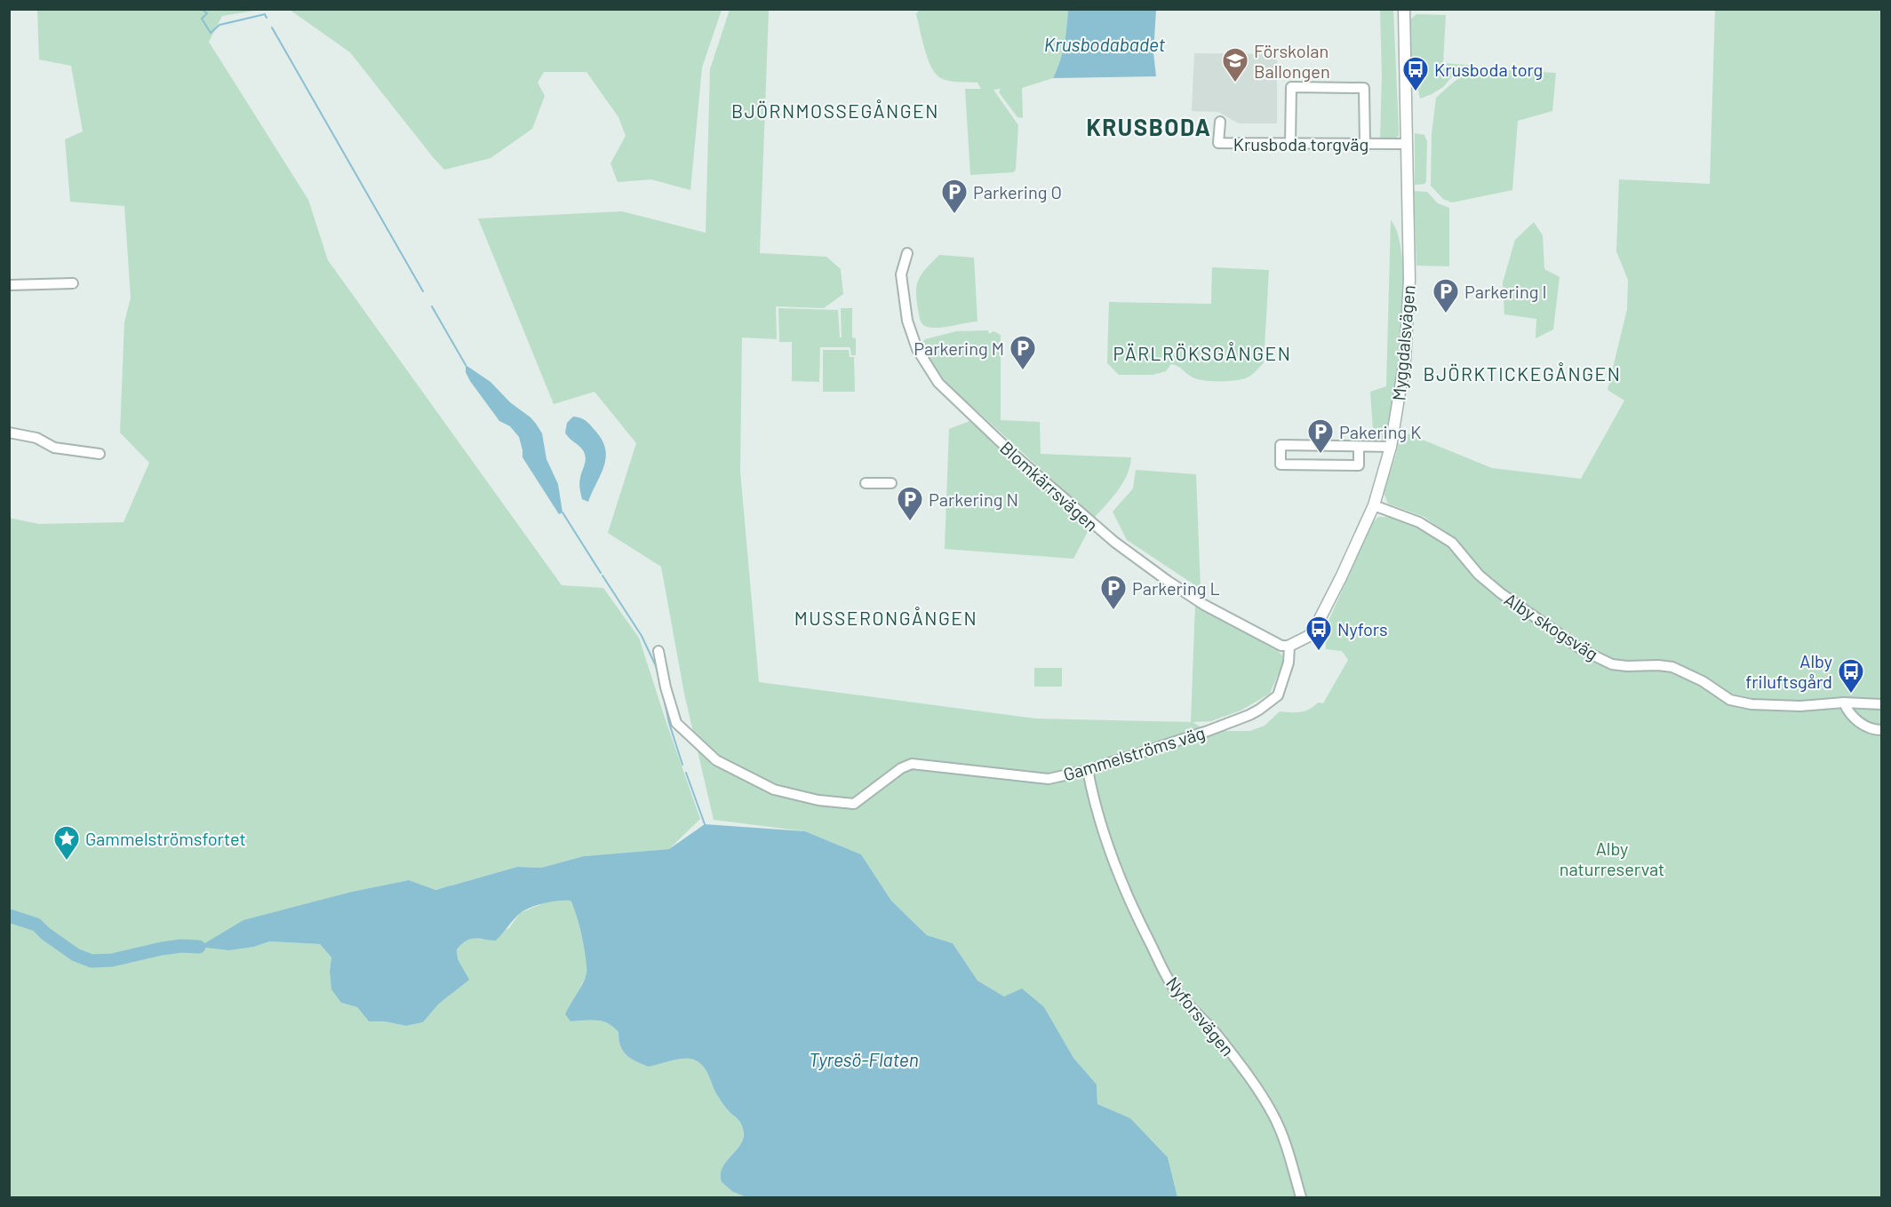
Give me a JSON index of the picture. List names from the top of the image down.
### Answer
{
  "streets": {
    "street": [
      "Krusboda torgväg",
      "Myggdalsvägen",
      "Blomkärrsvägen",
      "Alby skogsväg",
      "Gammelströms väg",
      "Nyforsvägen"
    ]
  },
  "crossings": [
    ["Krusboda torgväg", "Myggdalsvägen"],
    ["Myggdalsvägen", "Blomkärrsvägen"],
    ["Myggdalsvägen", "Alby skogsväg"],
    ["Myggdalsvägen", "Gammelströms väg"],
    ["Blomkärrsvägen", "Gammelströms väg"],
    ["Gammelströms väg", "Nyforsvägen"]
  ],
  "districts": [
    "BJÖRNMOSSEGÅNGEN",
    "KRUSBODA",
    "PÄRLRÖKSGÅNGEN",
    "BJÖRKTICKEGÅNGEN",
    "MUSSERONGÅNGEN"
  ],
  "water": ["Krusbodabadet", "Tyresö-Flaten"],
  "parks": ["Alby naturreservat"],
  "places": {
    "school or university": ["Förskolan Ballongen"],
    "bus stop": ["Krusboda torg", "Nyfors", "Alby friluftsgård"],
    "parking": [
      "Parkering O",
      "Parkering I",
      "Parkering M",
      "Pakering K",
      "Parkering N",
      "Parkering L"
    ],
    "place": ["Gammelströmsfortet"]
  }
}
